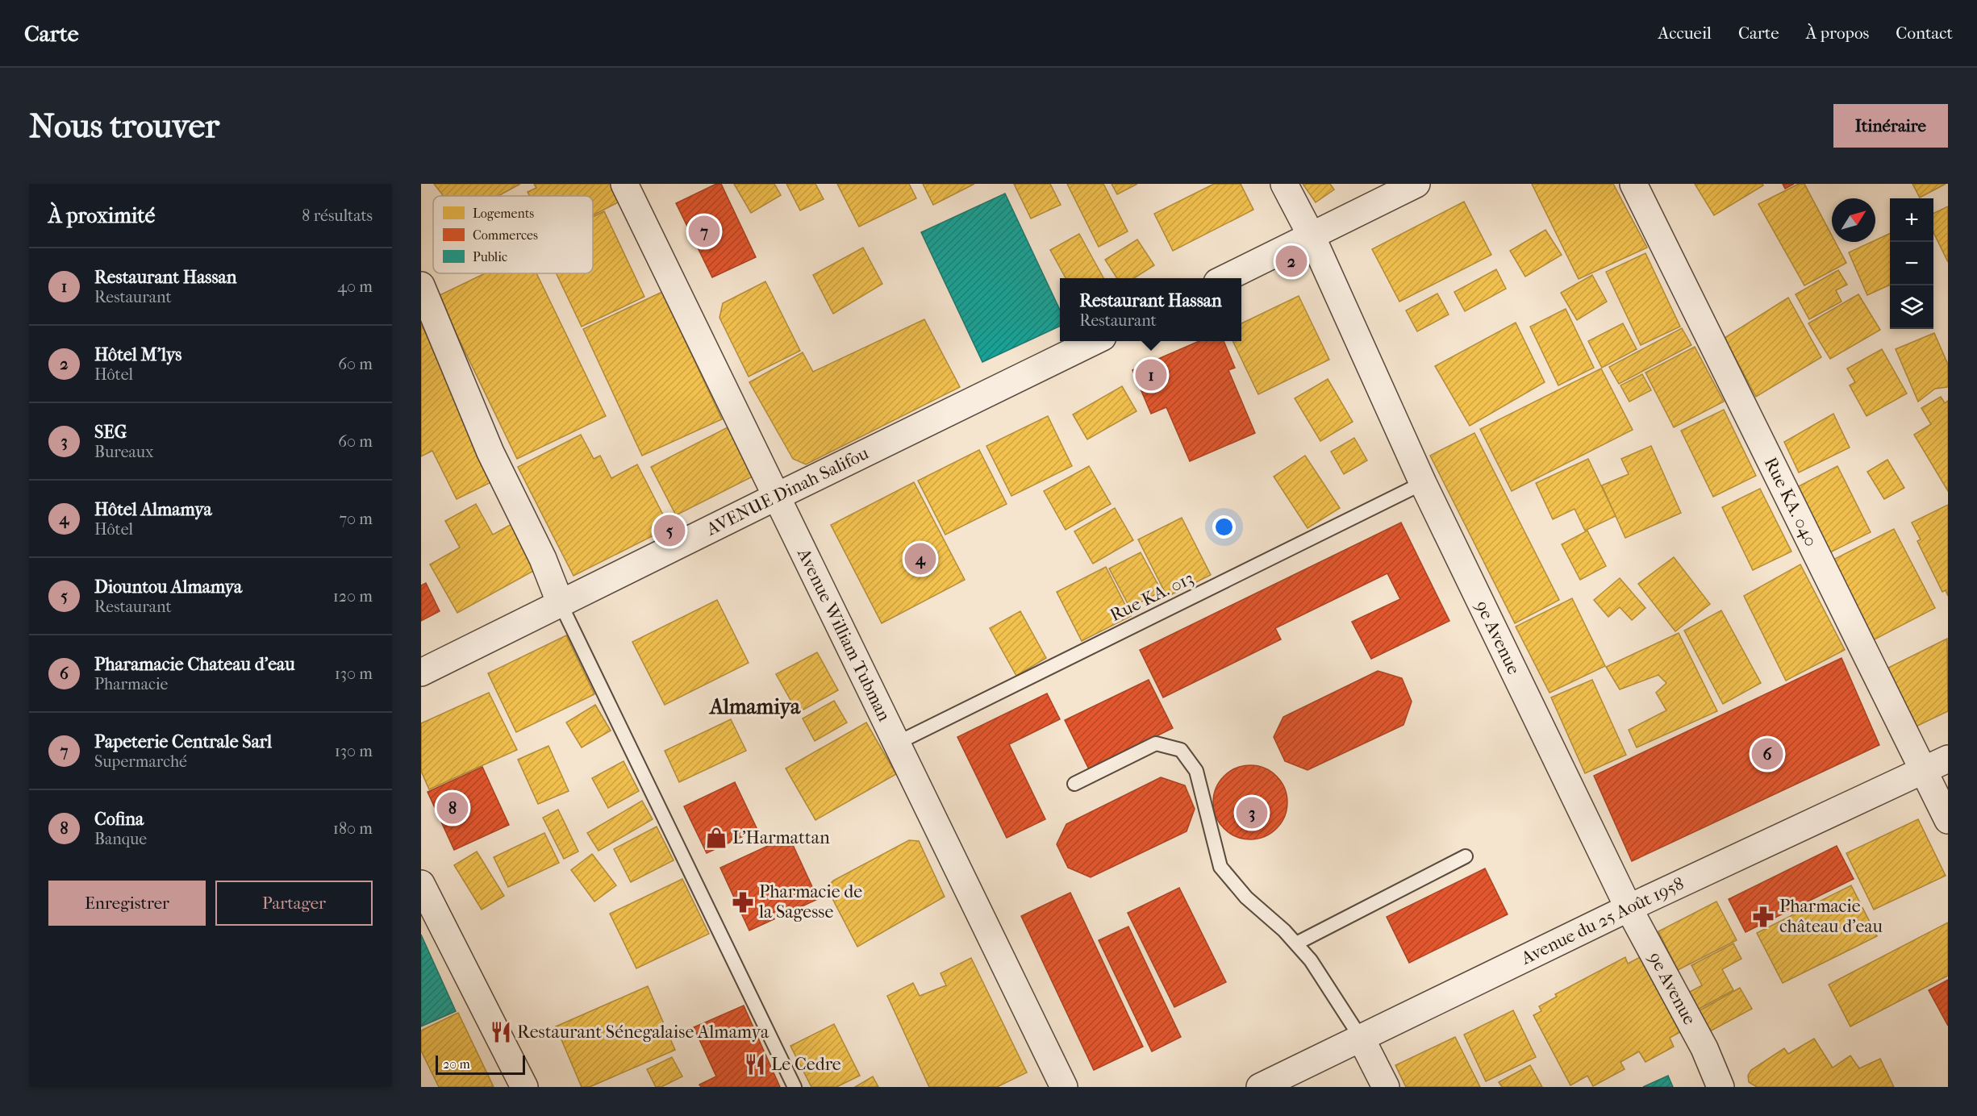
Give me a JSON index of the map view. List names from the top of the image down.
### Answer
{
  "streets": {
    "street": [
      "AVENUE Dinah Salifou",
      "Rue KA. 040",
      "Avenue William Tubman",
      "9e Avenue",
      "Avenue du 25 Août 1958"
    ],
    "lane": ["Rue KA. 013"]
  },
  "crossings": [
    ["AVENUE Dinah Salifou", "Avenue William Tubman"],
    ["Rue KA. 040", "Avenue du 25 Août 1958"],
    ["Rue KA. 013", "Avenue William Tubman"],
    ["Rue KA. 013", "9e Avenue"],
    ["9e Avenue", "Avenue du 25 Août 1958"]
  ],
  "districts": ["Almamiya"],
  "places": {
    "shop": ["L'Harmattan"],
    "pharmacy": ["Pharmacie de la Sagesse", "Pharmacie château d'eau"],
    "restaurant": ["Restaurant Sénegalaise Almamya", "Le Cedre"]
  },
  "legend": ["Logements", "Commerces", "Public"],
  "scale_bar": "20 m",
  "north": "top right",
  "page": {
    "header": "Carte",
    "nav": [
      "Accueil",
      "Carte",
      "À propos",
      "Contact"
    ],
    "buttons": [
      "Itinéraire",
      ["Enregistrer", "Partager"]
    ],
    "title": "Nous trouver",
    "heading": ["À proximité", "8 résultats"],
    "map_buttons": ["+", "−"],
    "pins": [
      "7",
      "2",
      "1",
      "5",
      "4",
      "6",
      "8",
      "3"
    ],
    "list": [
      {
        "mark": "1",
        "name": "Restaurant Hassan",
        "note": "Restaurant",
        "value": "40 m"
      },
      {
        "mark": "2",
        "name": "Hôtel M'lys",
        "note": "Hôtel",
        "value": "60 m"
      },
      {
        "mark": "3",
        "name": "SEG",
        "note": "Bureaux",
        "value": "60 m"
      },
      {
        "mark": "4",
        "name": "Hôtel Almamya",
        "note": "Hôtel",
        "value": "70 m"
      },
      {
        "mark": "5",
        "name": "Diountou Almamya",
        "note": "Restaurant",
        "value": "120 m"
      },
      {
        "mark": "6",
        "name": "Pharamacie Chateau d'eau",
        "note": "Pharmacie",
        "value": "130 m"
      },
      {
        "mark": "7",
        "name": "Papeterie Centrale Sarl",
        "note": "Supermarché",
        "value": "130 m"
      },
      {
        "mark": "8",
        "name": "Cofina",
        "note": "Banque",
        "value": "180 m"
      }
    ],
    "popup": ["Restaurant Hassan", "Restaurant"],
    "scale": "20 m"
  }
}
